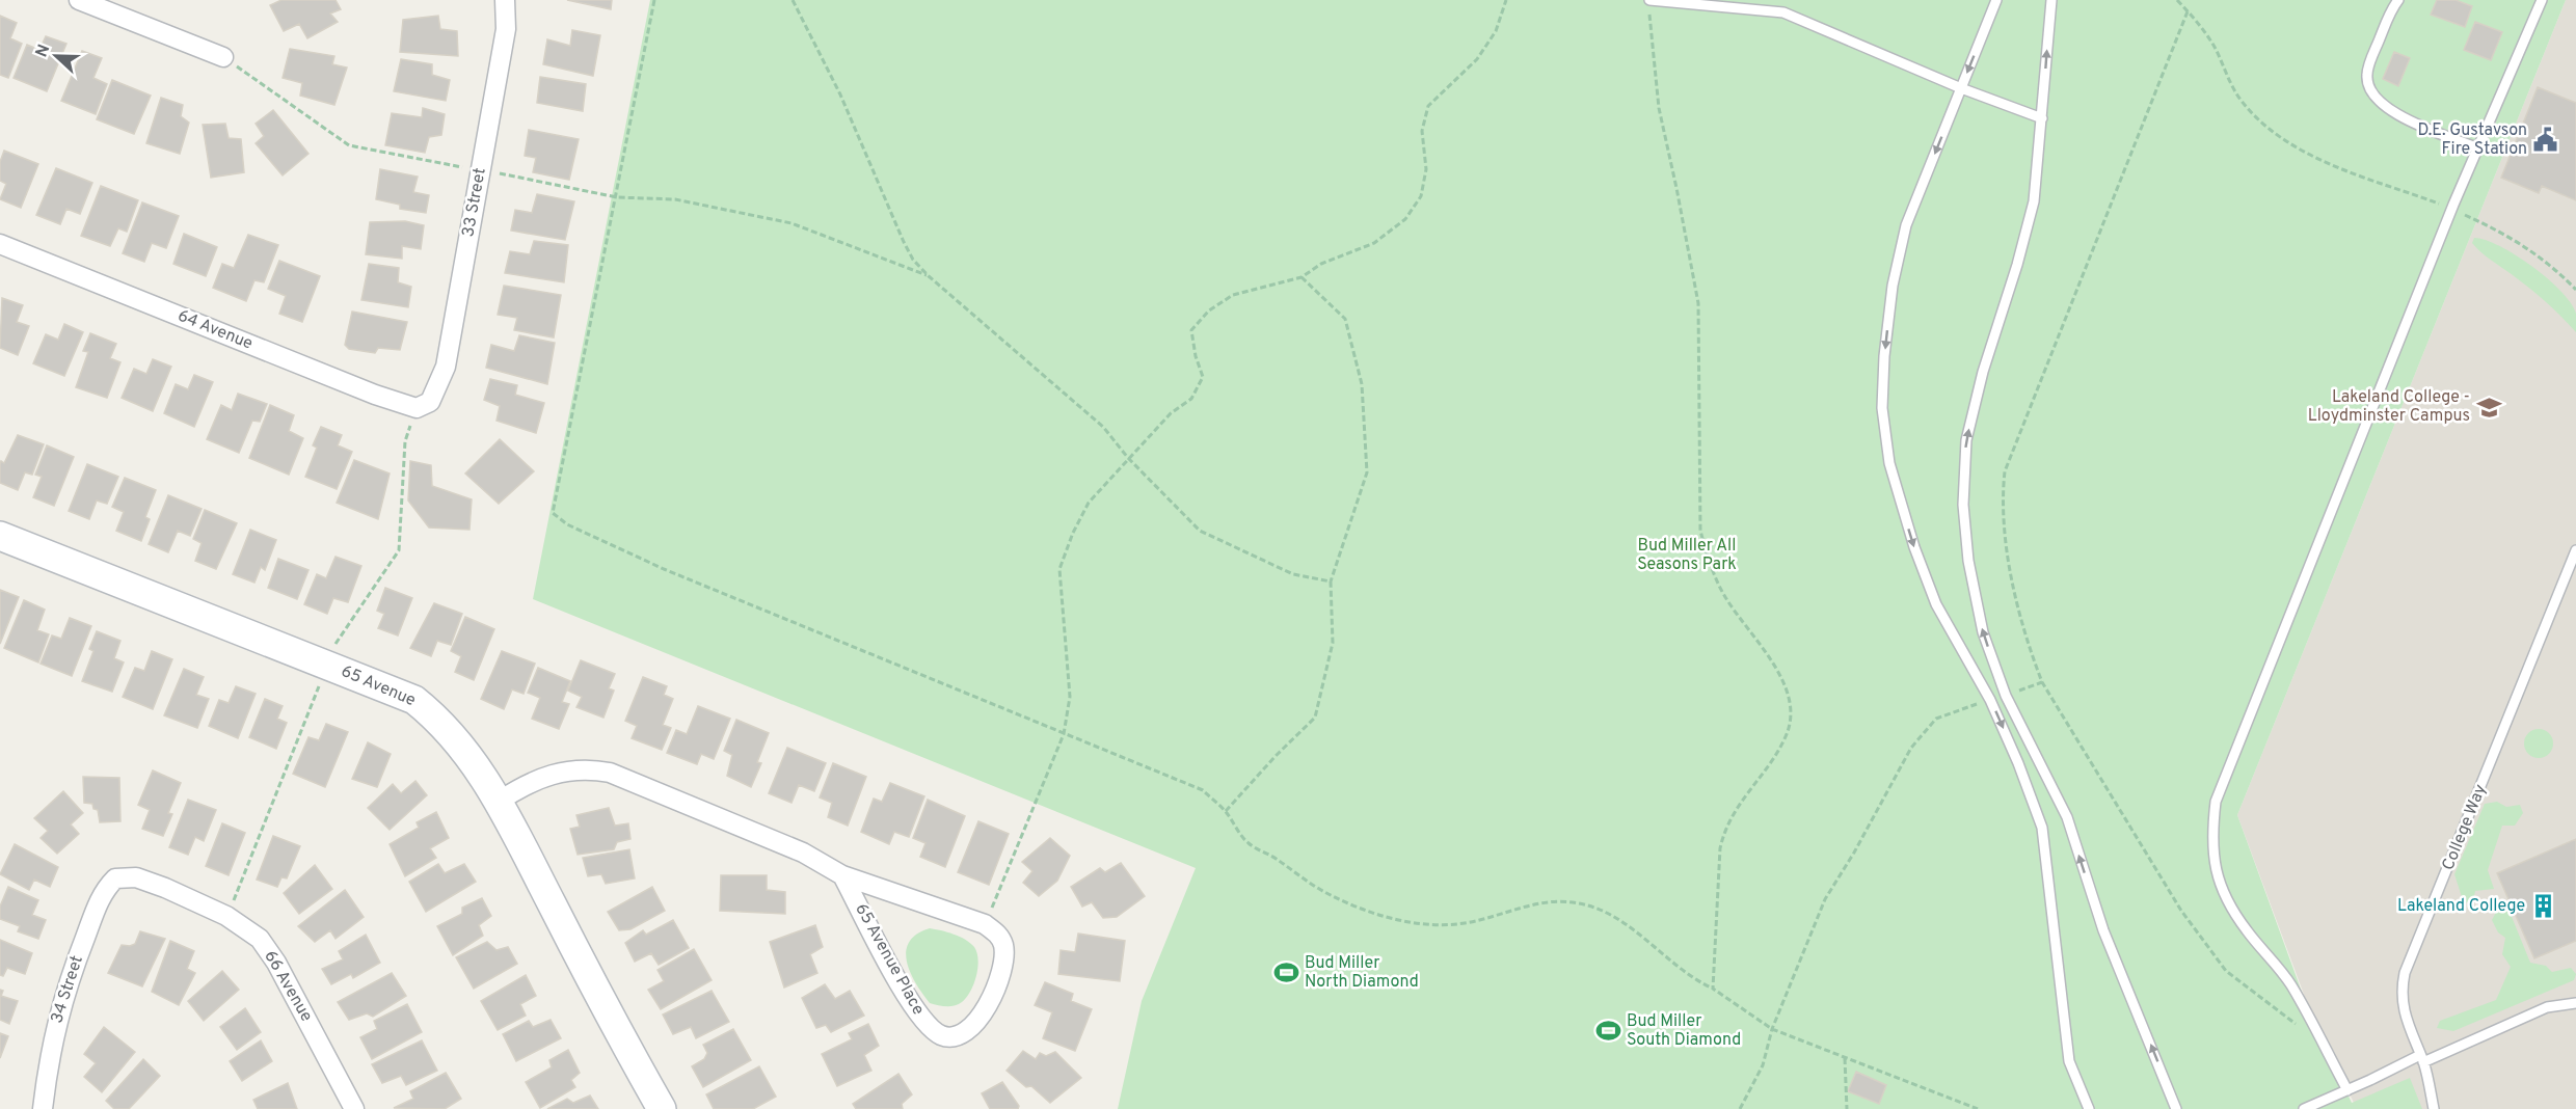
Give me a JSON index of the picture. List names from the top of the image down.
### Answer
{
  "streets": {
    "street": [
      "33 Street",
      "64 Avenue",
      "65 Avenue",
      "65 Avenue Place",
      "66 Avenue",
      "34 Street"
    ],
    "lane": ["College Way"]
  },
  "crossings": [
    ["33 Street", "64 Avenue"],
    ["65 Avenue", "65 Avenue Place"],
    ["66 Avenue", "34 Street"]
  ],
  "parks": ["Bud Miller All Seasons Park"],
  "places": {
    "public building": ["D.E. Gustavson Fire Station"],
    "school or university": ["Lakeland College - Lloydminster Campus"],
    "building": ["Lakeland College"],
    "sports": ["Bud Miller North Diamond", "Bud Miller South Diamond"]
  },
  "north": "left"
}
